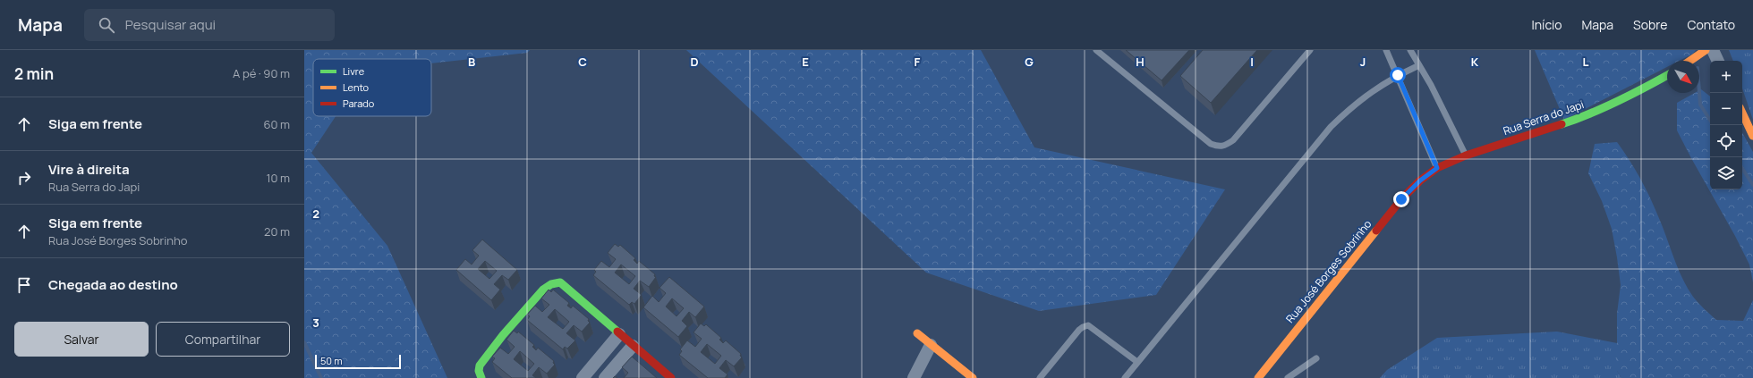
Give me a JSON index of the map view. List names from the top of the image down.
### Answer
{
  "streets": {
    "street": ["Rua Serra do Japi", "Rua José Borges Sobrinho"]
  },
  "crossings": [
    ["Rua Serra do Japi", "Rua José Borges Sobrinho"]
  ],
  "legend": ["Livre", "Lento", "Parado"],
  "scale_bar": "50 m",
  "north": "bottom right",
  "page": {
    "header": "Mapa",
    "search": "Pesquisar aqui",
    "nav": [
      "Início",
      "Mapa",
      "Sobre",
      "Contato"
    ],
    "heading": ["2 min", "A pé · 90 m"],
    "map_buttons": ["+", "−"],
    "list": [
      ["Siga em frente", "60 m"],
      ["Vire à direita", "Rua Serra do Japi", "10 m"],
      ["Siga em frente", "Rua José Borges Sobrinho", "20 m"],
      "Chegada ao destino"
    ],
    "buttons": ["Salvar", "Compartilhar"],
    "scale": "50 m"
  },
  "grid": {
    "columns": [
      "B",
      "C",
      "D",
      "E",
      "F",
      "G",
      "H",
      "I",
      "J",
      "K",
      "L"
    ],
    "rows": ["2", "3"]
  }
}
